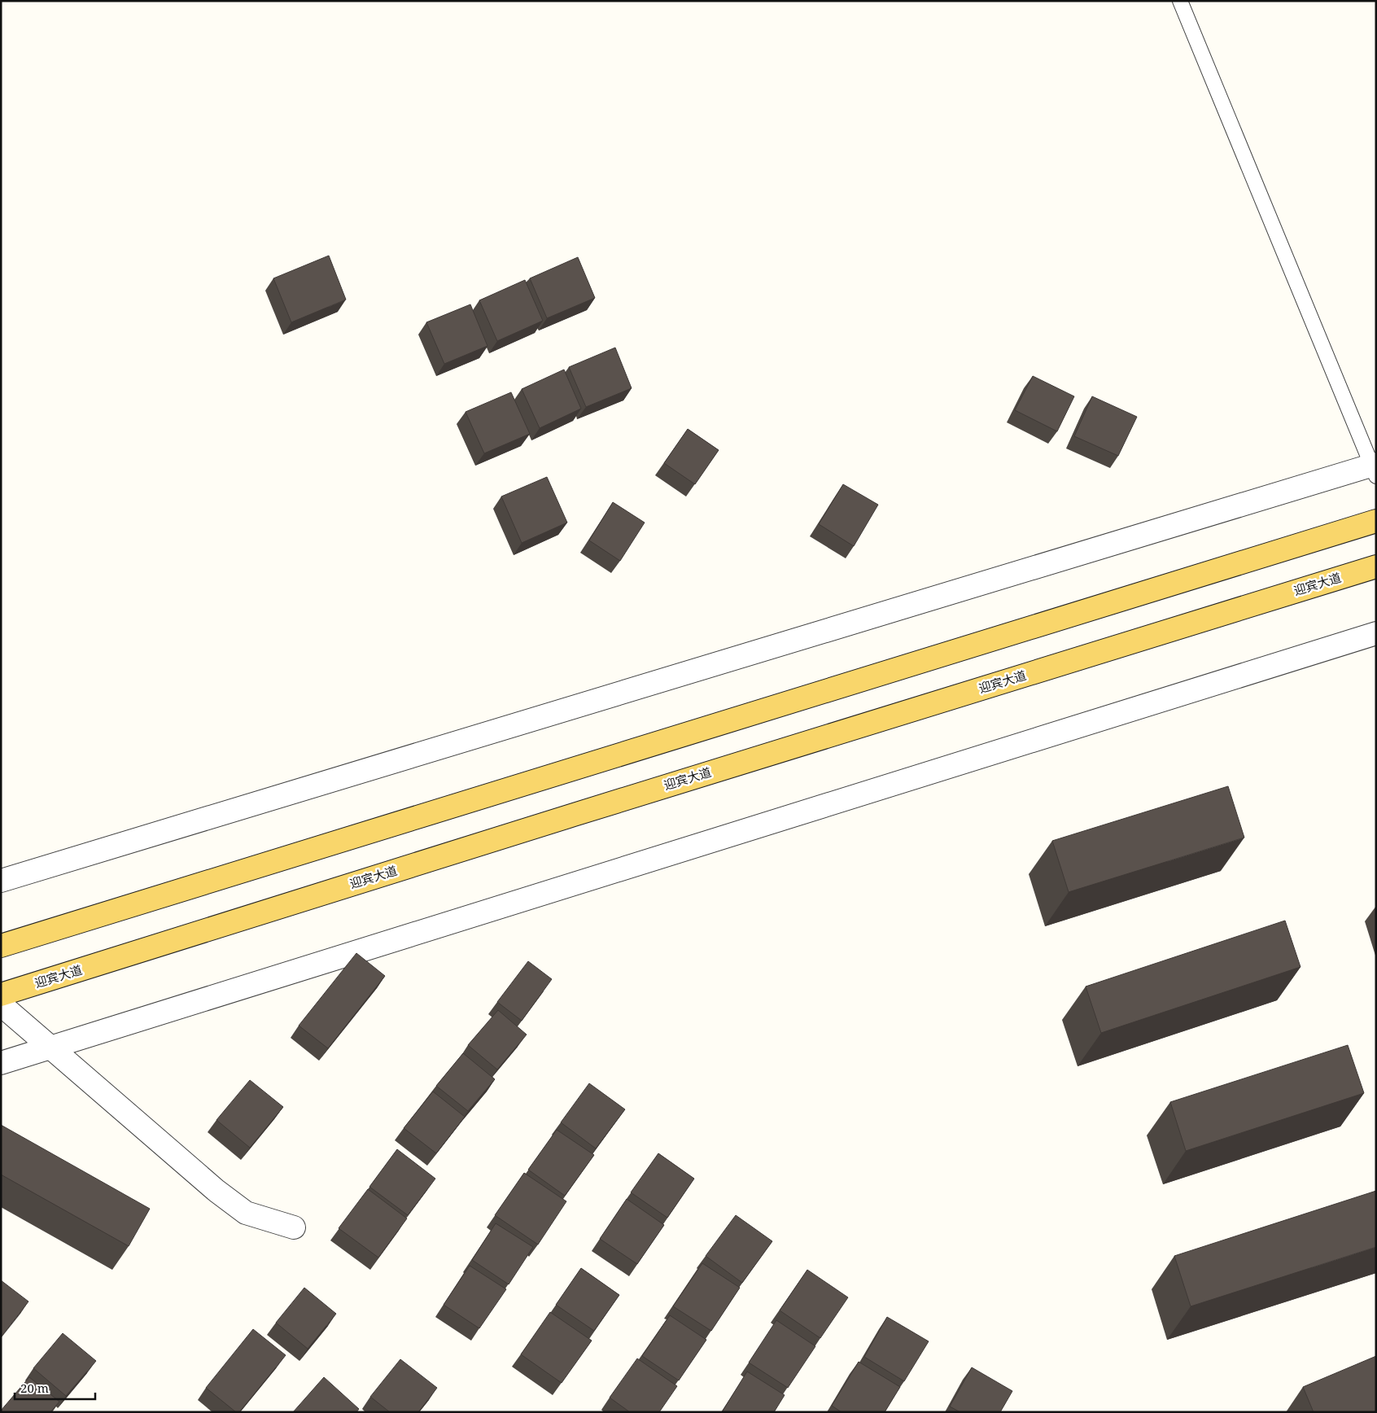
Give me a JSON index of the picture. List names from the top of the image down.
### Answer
{
  "streets": {
    "main road": ["迎宾大道"]
  },
  "scale_bar": "20 m"
}
